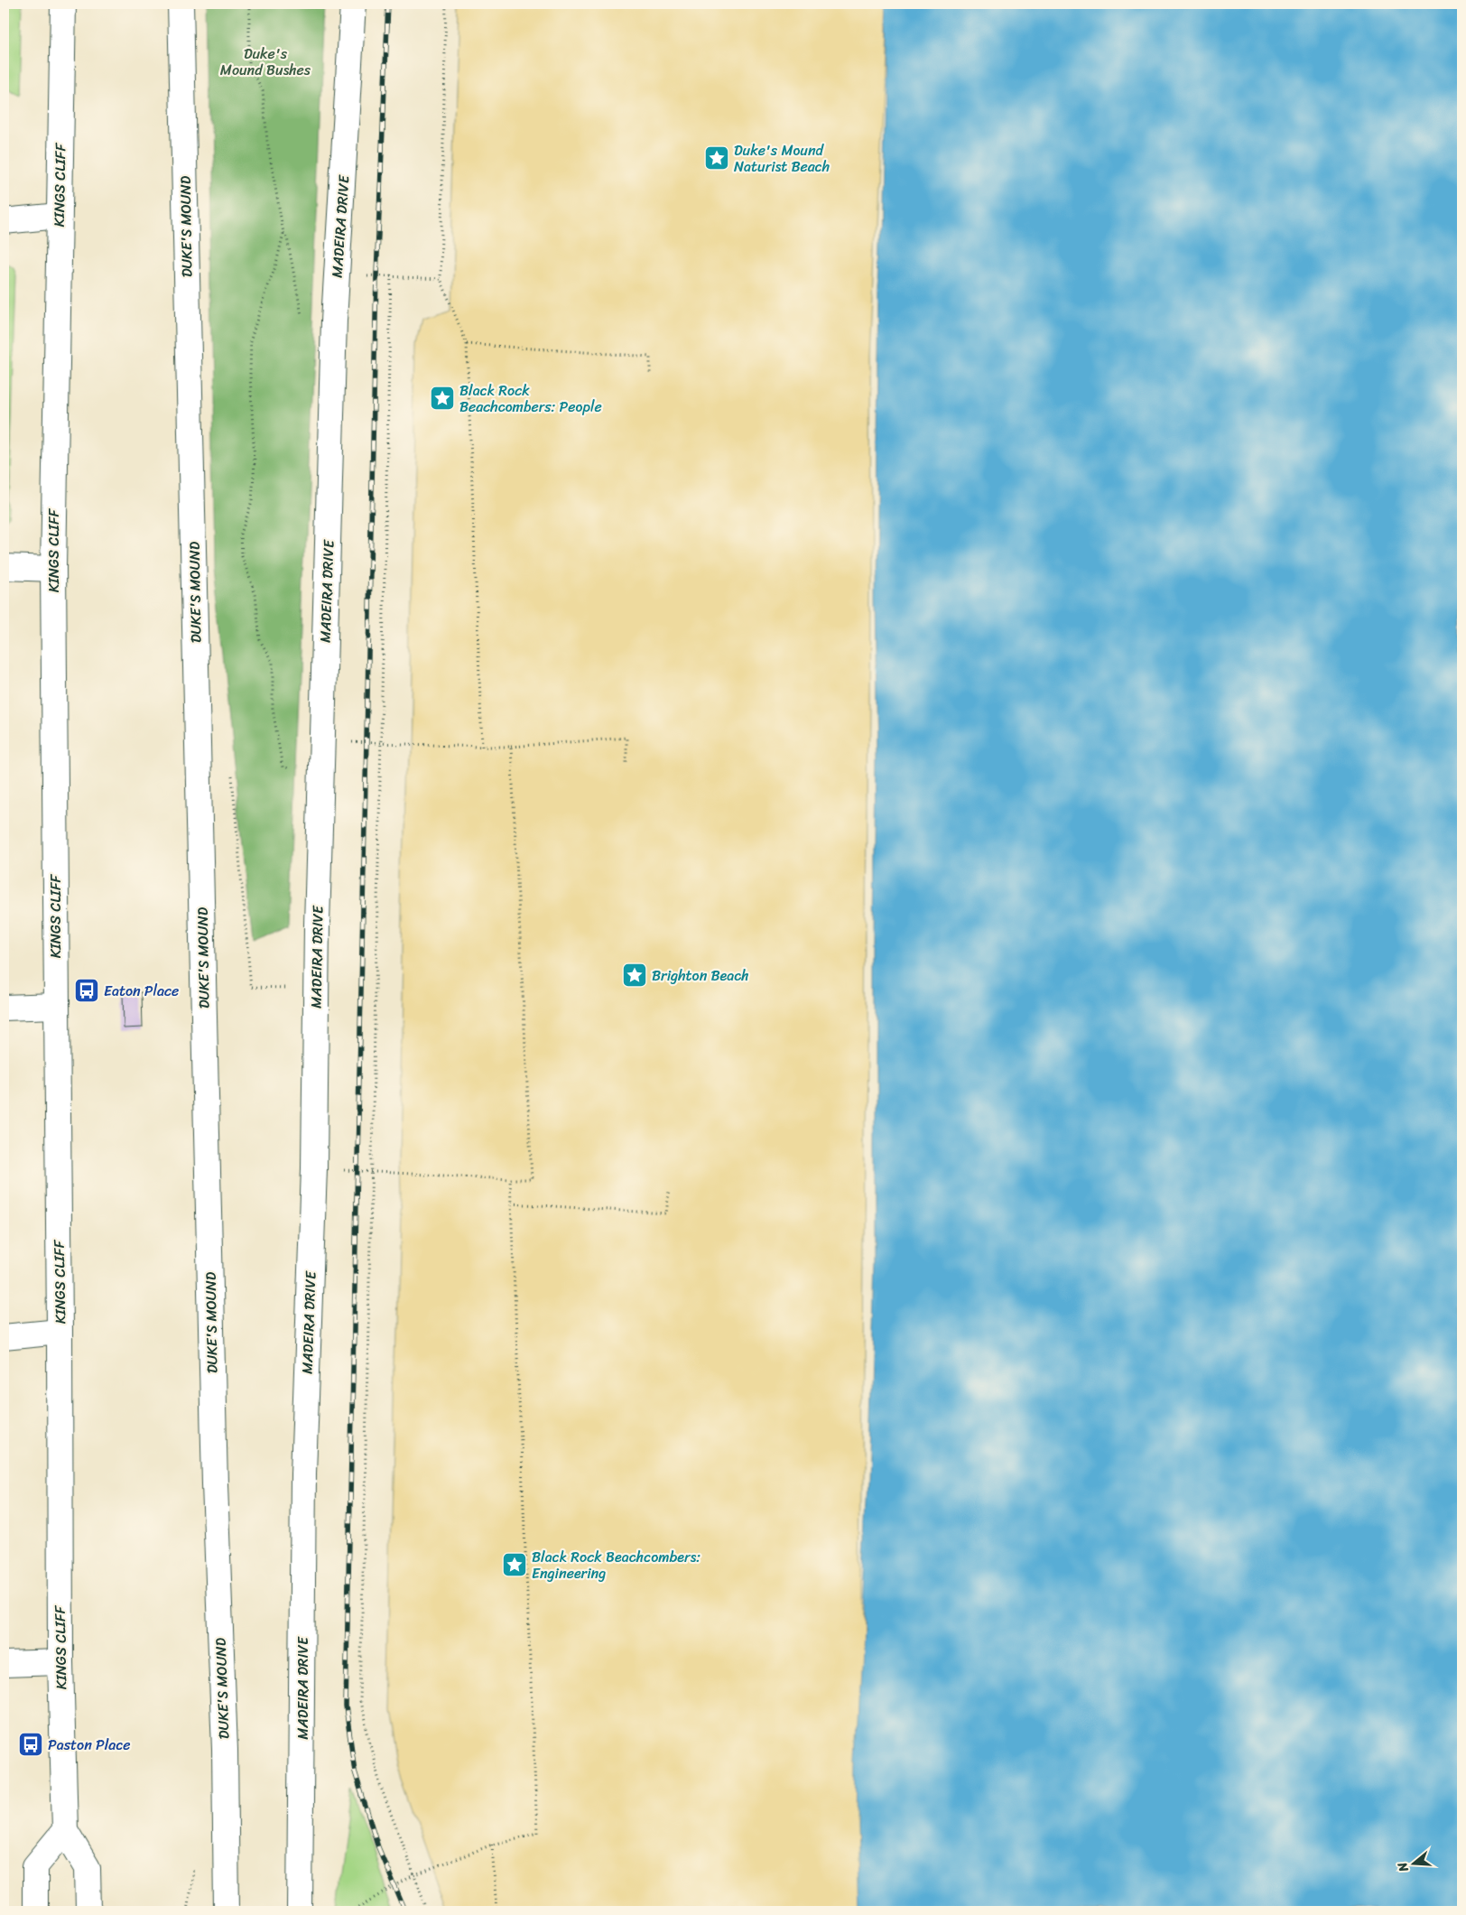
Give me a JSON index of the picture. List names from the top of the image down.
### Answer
{
  "streets": {
    "street": ["KINGS CLIFF", "DUKE'S MOUND", "MADEIRA DRIVE"]
  },
  "parks": ["Duke's Mound Bushes"],
  "places": {
    "place": [
      "Duke's Mound Naturist Beach",
      "Black Rock Beachcombers: People",
      "Brighton Beach",
      "Black Rock Beachcombers: Engineering"
    ],
    "bus stop": ["Eaton Place", "Paston Place"]
  },
  "north": "left"
}
